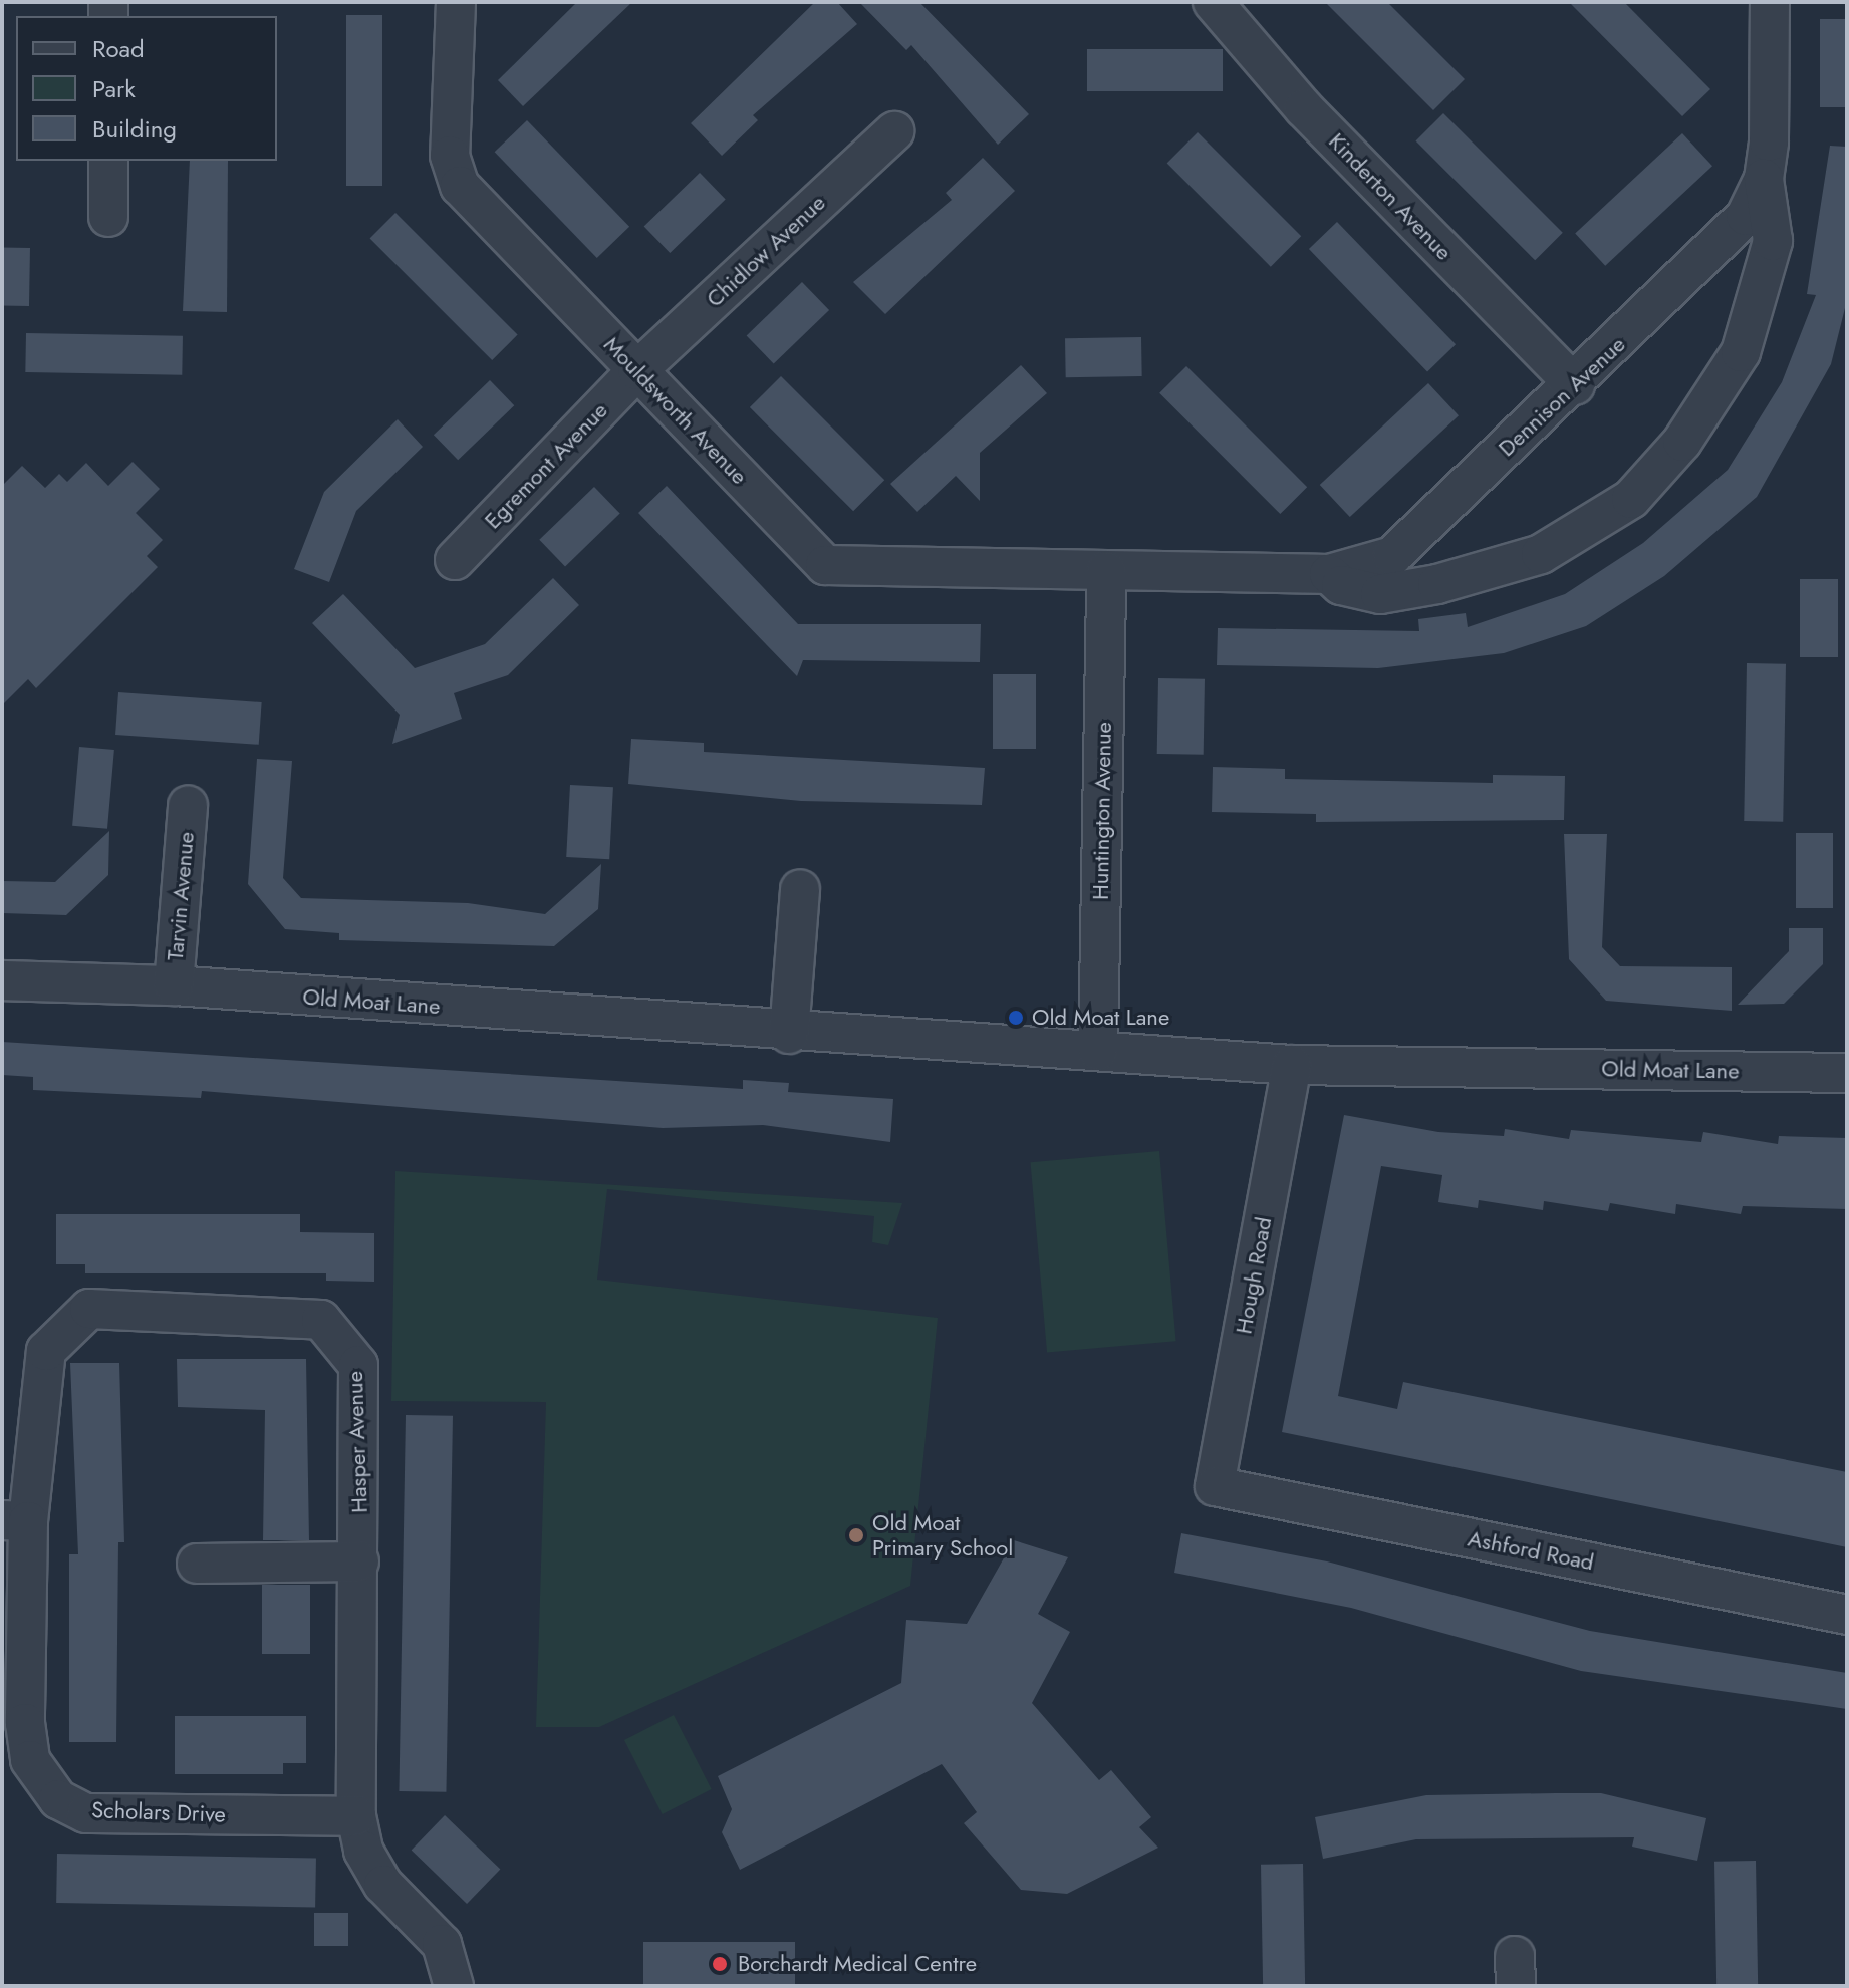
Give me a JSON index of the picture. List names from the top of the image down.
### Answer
{
  "streets": {
    "street": [
      "Kinderton Avenue",
      "Chidlow Avenue",
      "Dennison Avenue",
      "Mouldsworth Avenue",
      "Egremont Avenue",
      "Huntington Avenue",
      "Tarvin Avenue",
      "Old Moat Lane",
      "Hough Road",
      "Hasper Avenue",
      "Ashford Road",
      "Scholars Drive"
    ]
  },
  "crossings": [
    ["Kinderton Avenue", "Dennison Avenue"],
    ["Chidlow Avenue", "Mouldsworth Avenue"],
    ["Chidlow Avenue", "Egremont Avenue"],
    ["Dennison Avenue", "Mouldsworth Avenue"],
    ["Dennison Avenue", "Huntington Avenue"],
    ["Mouldsworth Avenue", "Egremont Avenue"],
    ["Mouldsworth Avenue", "Huntington Avenue"],
    ["Huntington Avenue", "Old Moat Lane"],
    ["Tarvin Avenue", "Old Moat Lane"],
    ["Old Moat Lane", "Hough Road"],
    ["Hough Road", "Ashford Road"],
    ["Hasper Avenue", "Scholars Drive"]
  ],
  "places": ["Old Moat Lane", "Old Moat Primary School", "Borchardt Medical Centre"],
  "legend": ["Road", "Park", "Building"]
}
